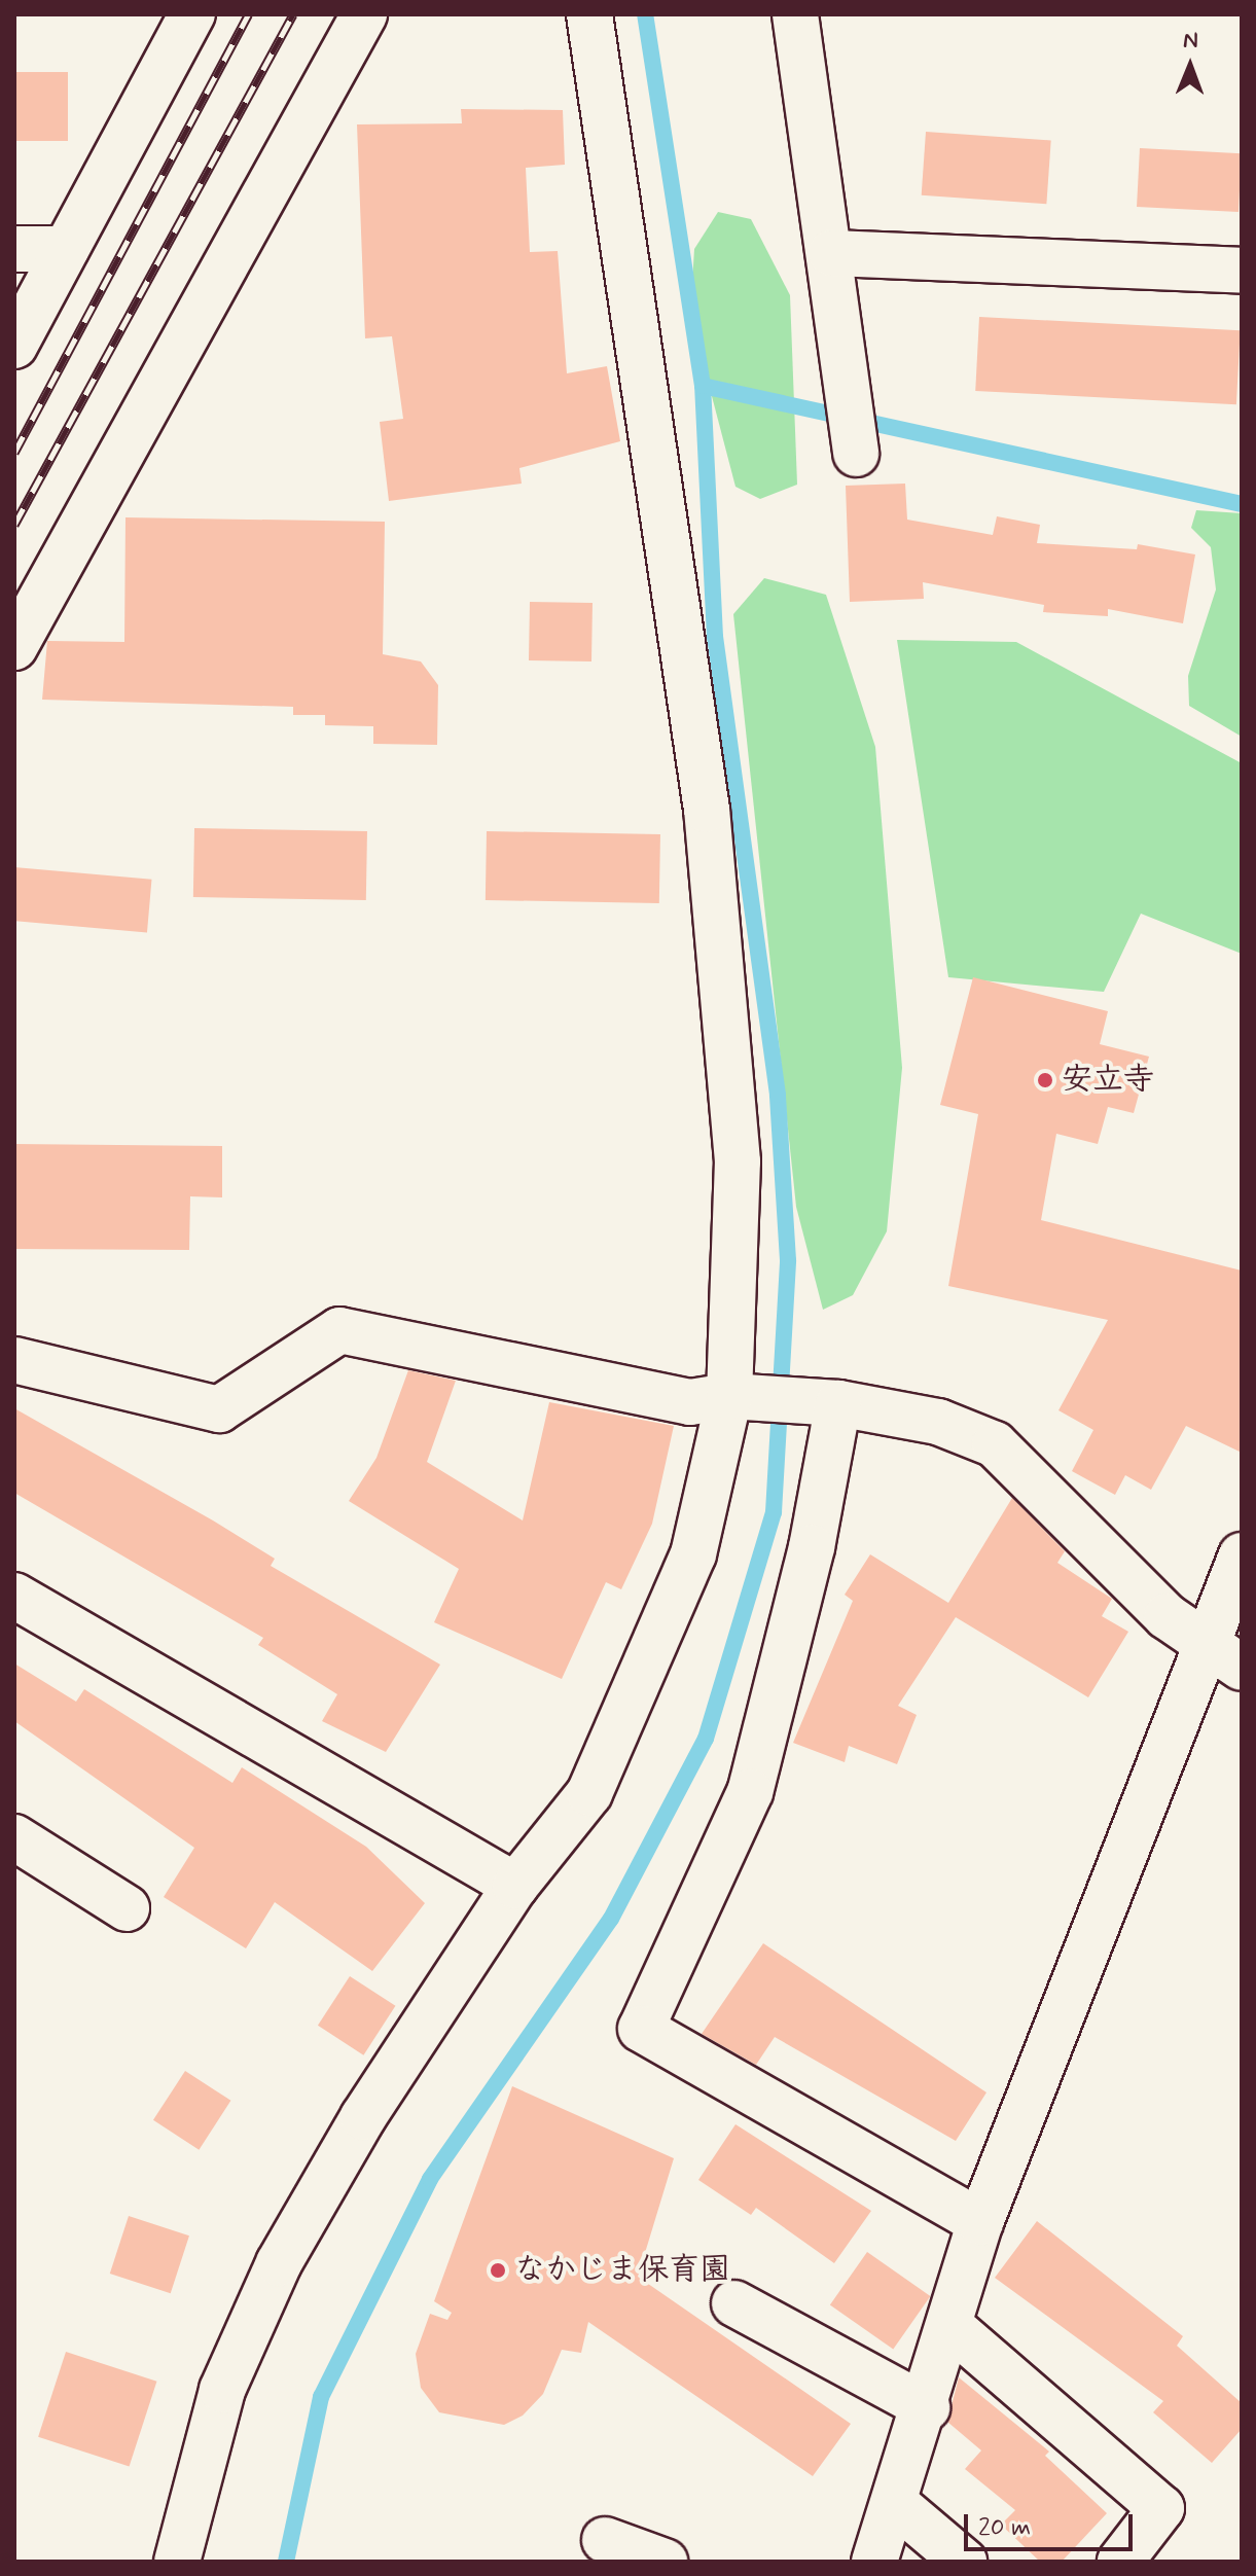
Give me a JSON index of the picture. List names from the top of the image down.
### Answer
{
  "places": ["安立寺", "なかじま保育園"],
  "scale_bar": "20 m",
  "north": "top"
}
